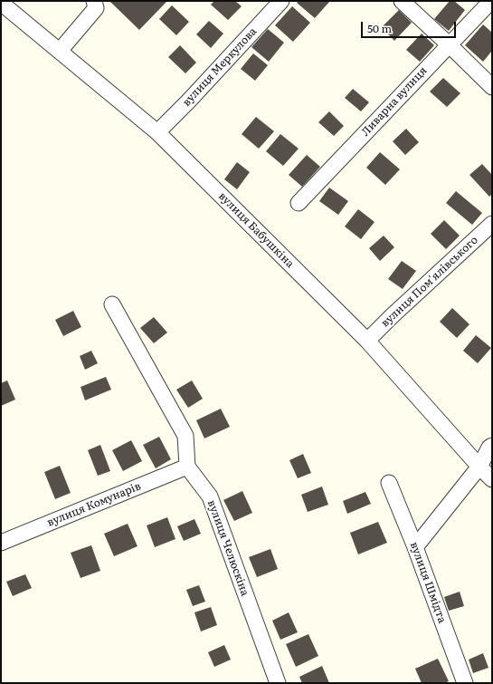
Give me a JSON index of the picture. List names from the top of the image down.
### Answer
{
  "streets": {
    "street": [
      "вулиця Меркулова",
      "Ливарна вулиця",
      "вулиця Бабушкіна",
      "вулиця Пом'ялівського",
      "вулиця Комунарів",
      "вулиця Челюскіна",
      "вулиця Шмідта"
    ]
  },
  "crossings": [
    ["вулиця Меркулова", "вулиця Бабушкіна"],
    ["вулиця Бабушкіна", "вулиця Пом'ялівського"],
    ["вулиця Комунарів", "вулиця Челюскіна"]
  ],
  "scale_bar": "50 m"
}
